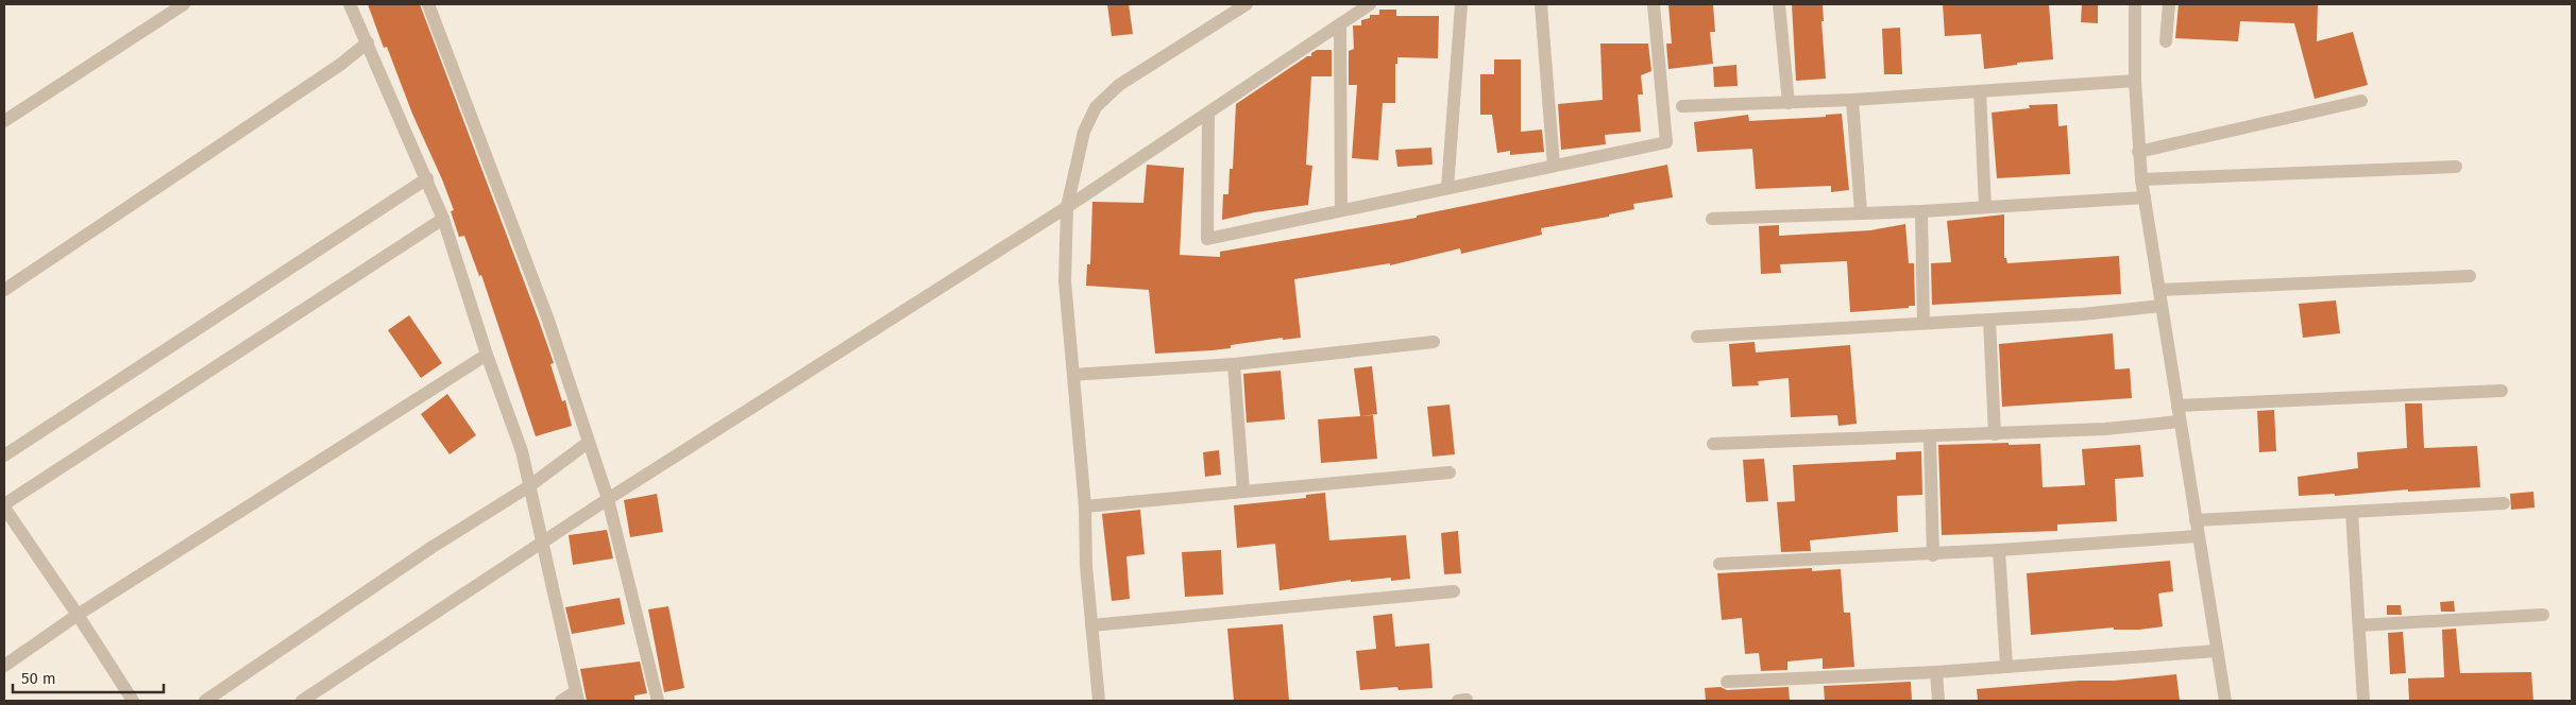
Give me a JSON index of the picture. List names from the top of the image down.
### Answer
{
  "scale_bar": "50 m"
}
